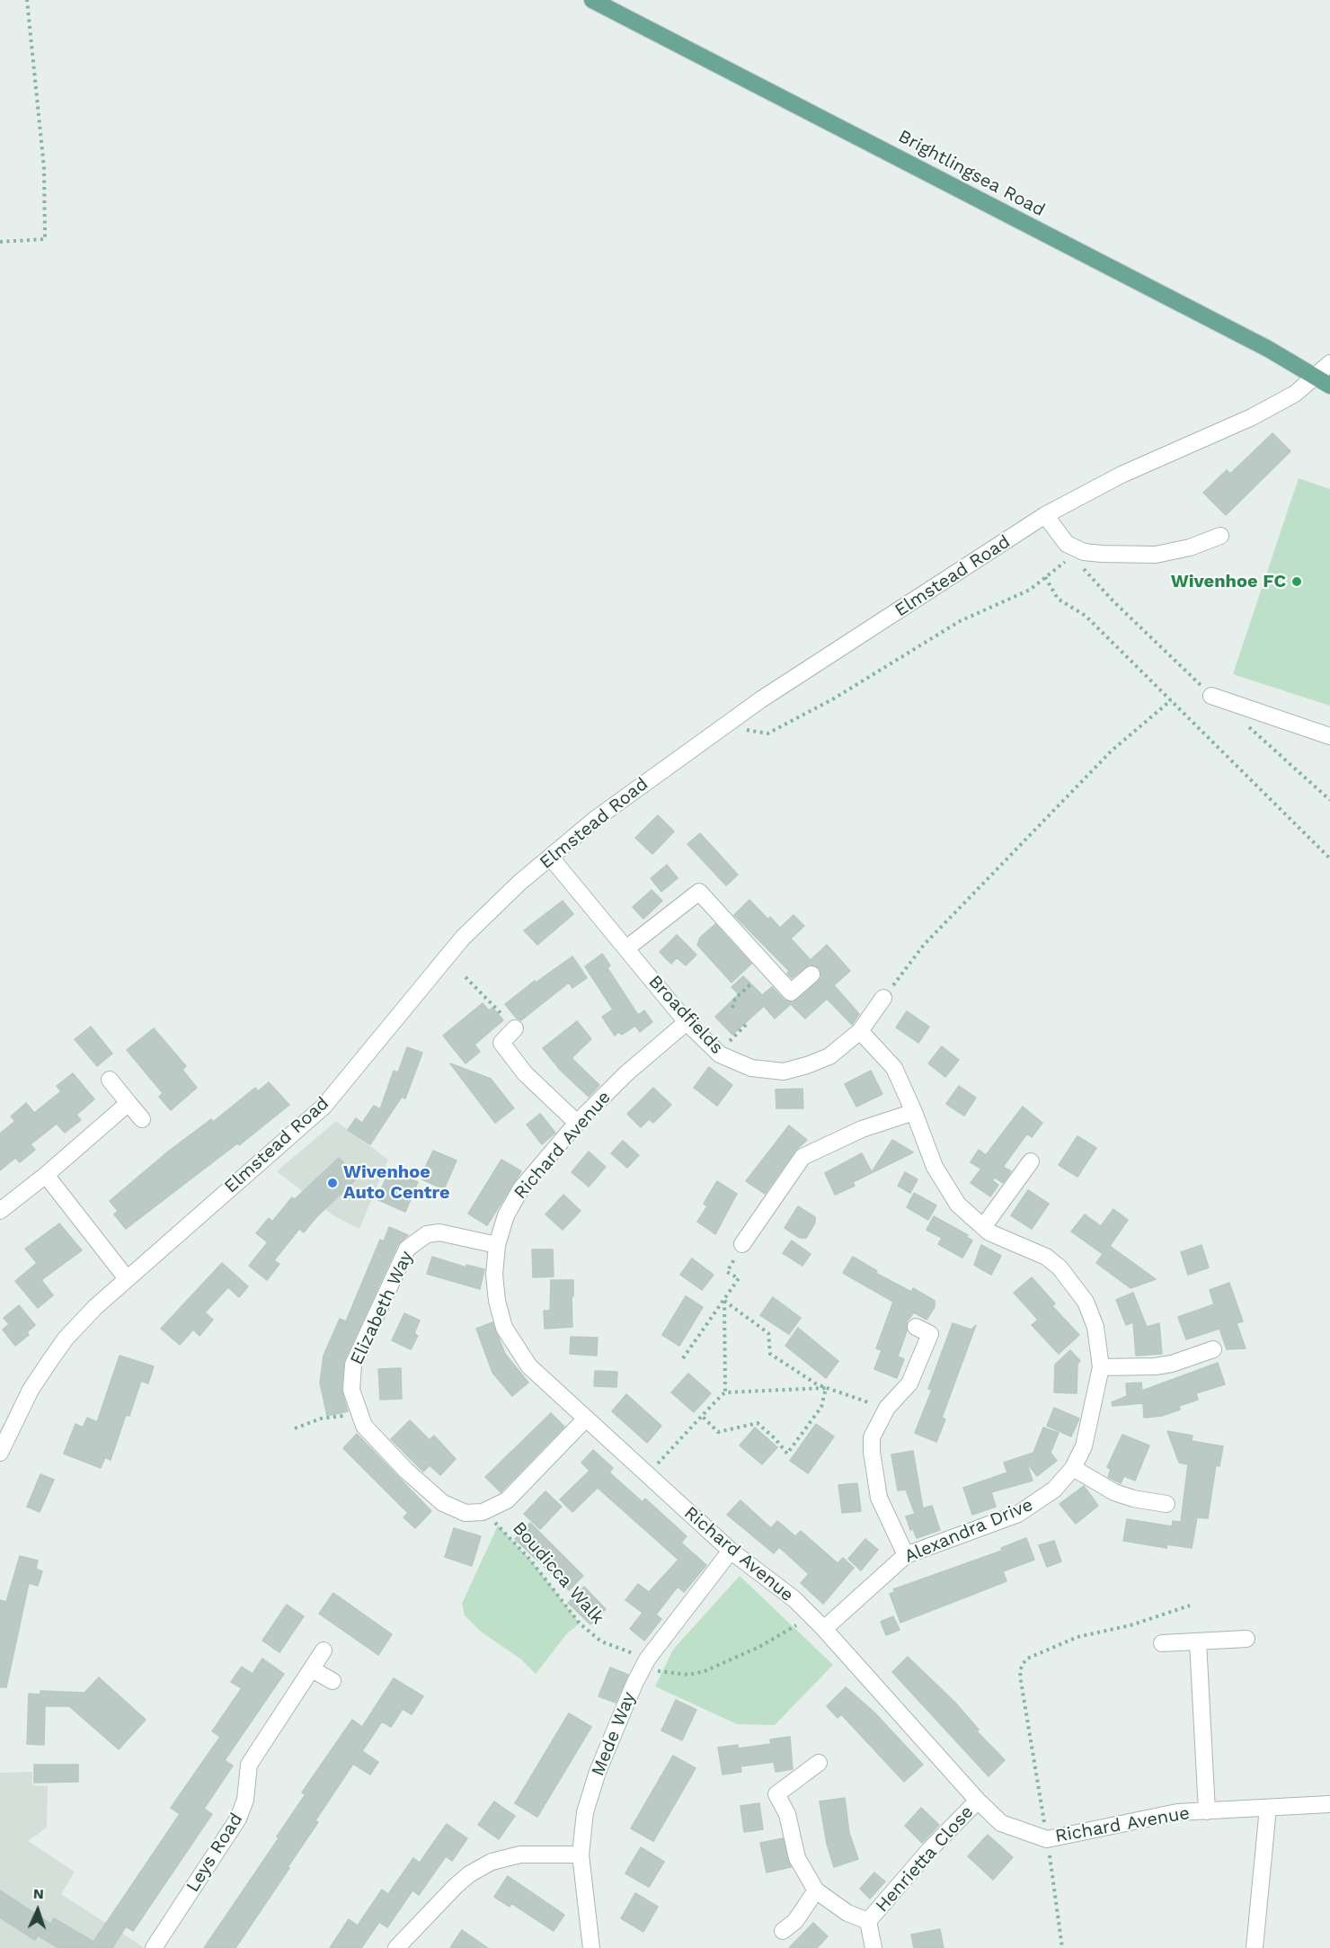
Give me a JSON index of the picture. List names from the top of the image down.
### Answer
{
  "streets": {
    "main road": ["Brightlingsea Road"],
    "street": [
      "Elmstead Road",
      "Broadfields",
      "Richard Avenue",
      "Elizabeth Way",
      "Alexandra Drive",
      "Mede Way",
      "Leys Road",
      "Henrietta Close"
    ],
    "path": ["Boudicca Walk"]
  },
  "crossings": [
    ["Brightlingsea Road", "Elmstead Road"],
    ["Elmstead Road", "Broadfields"],
    ["Broadfields", "Richard Avenue"],
    ["Broadfields", "Alexandra Drive"],
    ["Richard Avenue", "Elizabeth Way"],
    ["Richard Avenue", "Alexandra Drive"],
    ["Richard Avenue", "Boudicca Walk"],
    ["Richard Avenue", "Mede Way"],
    ["Richard Avenue", "Henrietta Close"],
    ["Elizabeth Way", "Boudicca Walk"],
    ["Boudicca Walk", "Mede Way"]
  ],
  "places": ["Wivenhoe FC", "Wivenhoe Auto Centre"],
  "north": "top"
}
